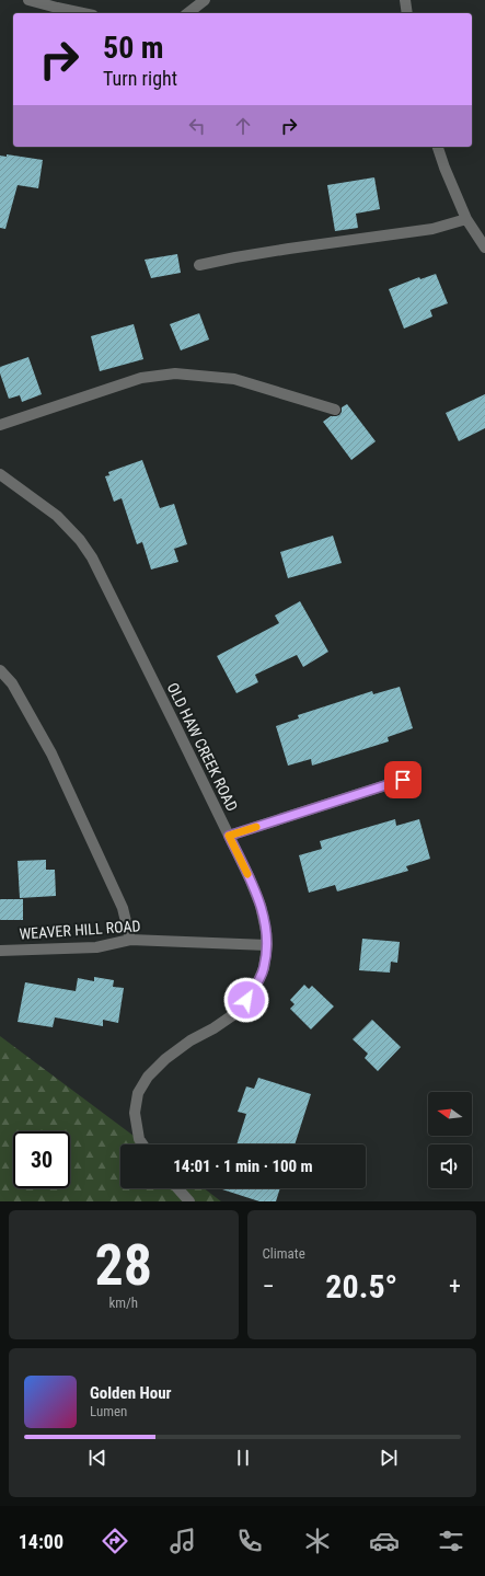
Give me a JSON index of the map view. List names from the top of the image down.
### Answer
{
  "streets": {
    "street": ["OLD HAW CREEK ROAD", "WEAVER HILL ROAD"]
  },
  "crossings": [
    ["OLD HAW CREEK ROAD", "WEAVER HILL ROAD"]
  ],
  "north": "left",
  "page": {
    "turn": ["50 m", "Turn right"],
    "limit": "30",
    "trip": "14:01 · 1 min · 100 m",
    "tile": [
      ["28", "km/h"],
      "Climate"
    ],
    "heat": ["−", "20.5°", "+"],
    "song": ["Golden Hour", "Lumen"],
    "tabs": "14:00"
  }
}
